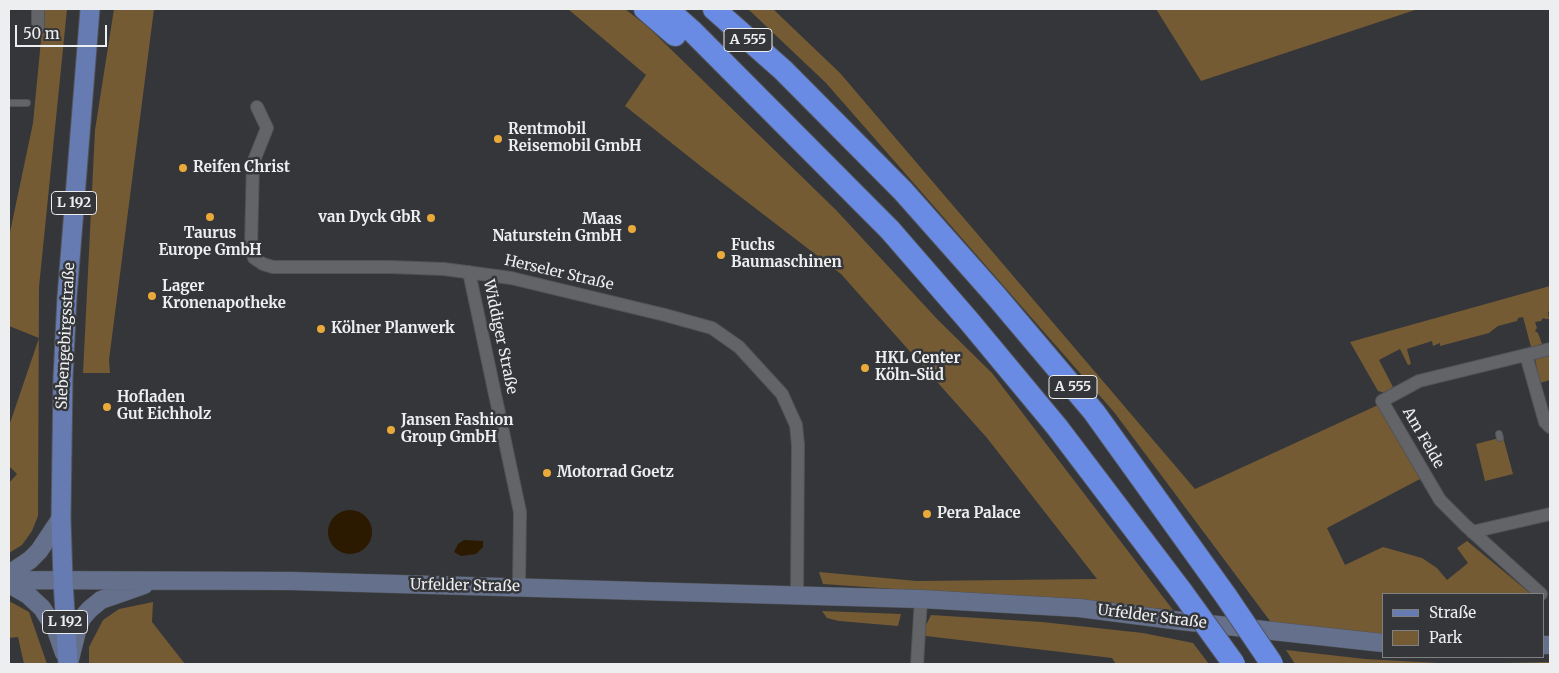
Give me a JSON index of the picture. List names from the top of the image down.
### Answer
{
  "streets": {
    "highway": ["A 555"],
    "main road": ["L 192", "Siebengebirgsstraße", "Urfelder Straße"],
    "street": ["Herseler Straße", "Widdiger Straße", "Am Felde"]
  },
  "crossings": [
    ["L 192", "Siebengebirgsstraße"],
    ["L 192", "Urfelder Straße"],
    ["Herseler Straße", "Widdiger Straße"],
    ["Herseler Straße", "Urfelder Straße"],
    ["Siebengebirgsstraße", "Urfelder Straße"],
    ["Widdiger Straße", "Urfelder Straße"]
  ],
  "places": [
    "Rentmobil Reisemobil GmbH",
    "Reifen Christ",
    "Taurus Europe GmbH",
    "van Dyck GbR",
    "Maas Naturstein GmbH",
    "Fuchs Baumaschinen",
    "Lager Kronenapotheke",
    "Kölner Planwerk",
    "HKL Center Köln-Süd",
    "Hofladen Gut Eichholz",
    "Jansen Fashion Group GmbH",
    "Motorrad Goetz",
    "Pera Palace"
  ],
  "legend": ["Straße", "Park"],
  "scale_bar": "50 m"
}
